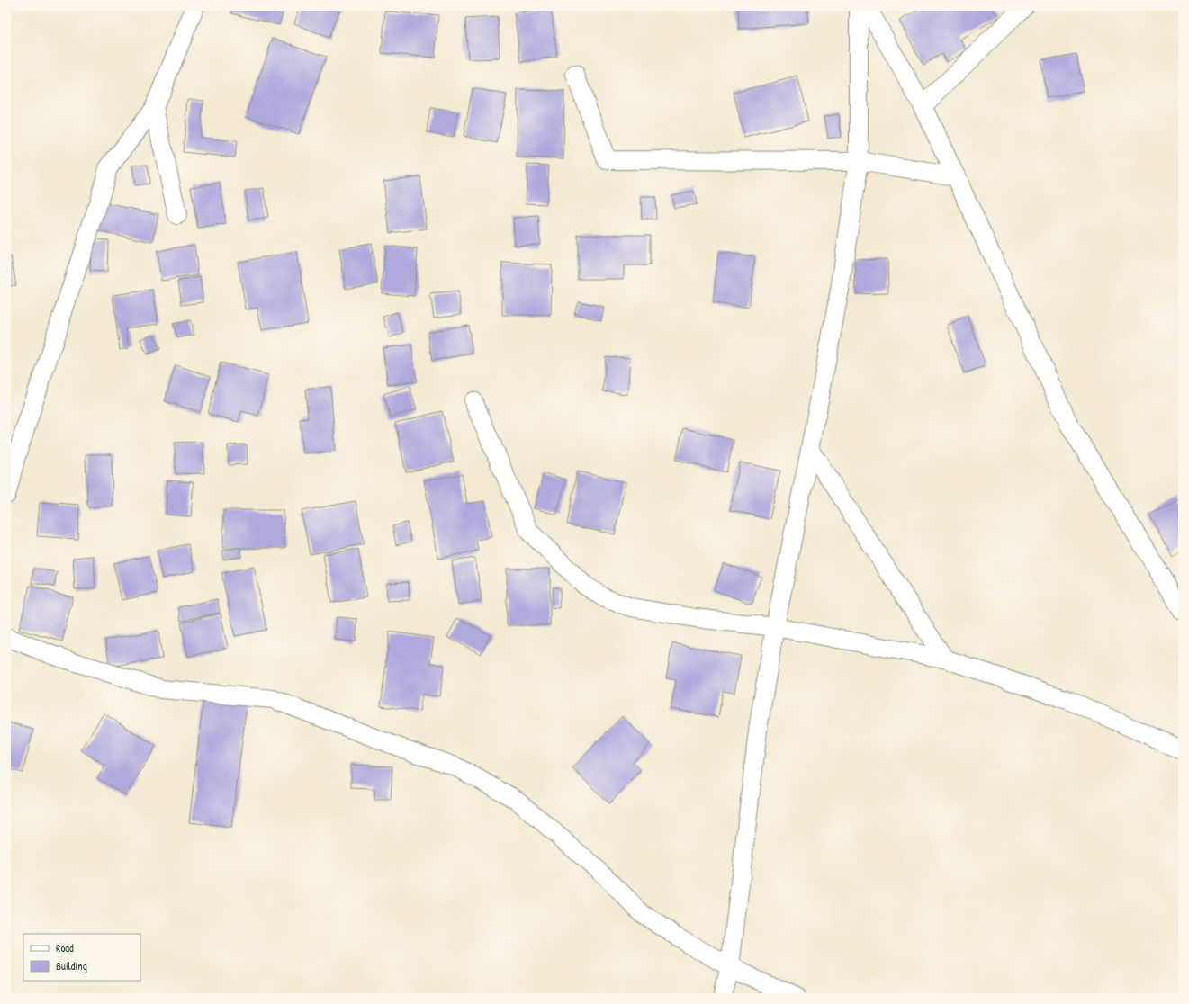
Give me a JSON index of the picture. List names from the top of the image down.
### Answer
{
  "legend": ["Road", "Building"]
}
